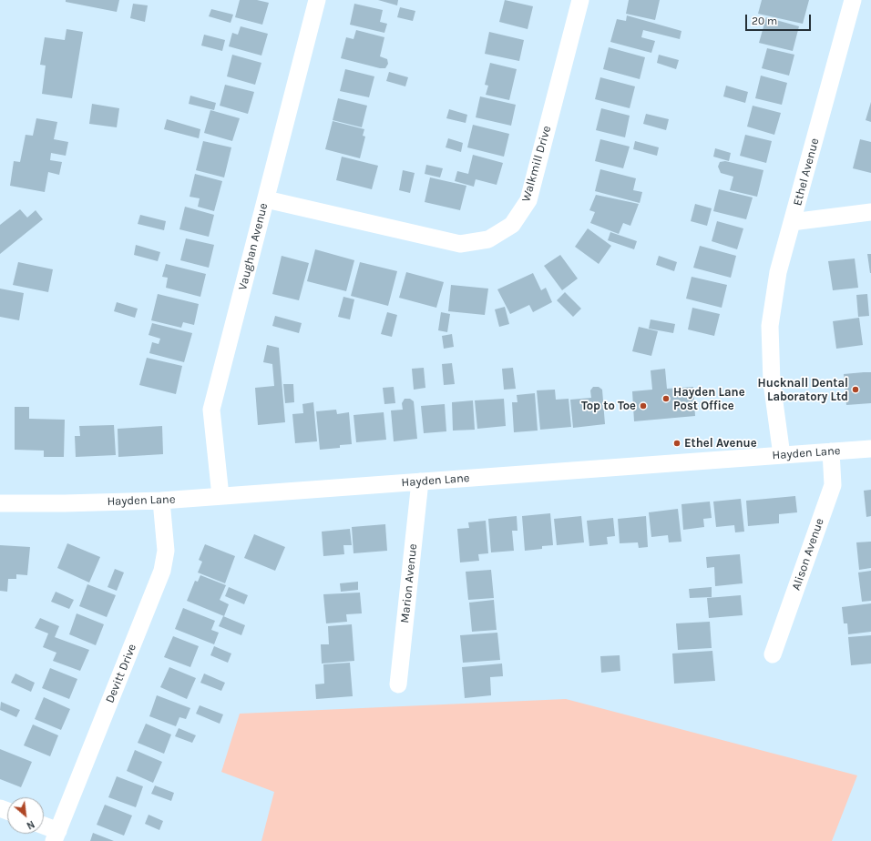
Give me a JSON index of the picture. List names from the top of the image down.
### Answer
{
  "streets": {
    "street": [
      "Walkmill Drive",
      "Ethel Avenue",
      "Vaughan Avenue",
      "Hayden Lane",
      "Alison Avenue",
      "Marion Avenue",
      "Devitt Drive"
    ]
  },
  "crossings": [
    ["Walkmill Drive", "Vaughan Avenue"],
    ["Ethel Avenue", "Hayden Lane"],
    ["Vaughan Avenue", "Hayden Lane"],
    ["Hayden Lane", "Alison Avenue"],
    ["Hayden Lane", "Marion Avenue"],
    ["Hayden Lane", "Devitt Drive"]
  ],
  "places": [
    "Hucknall Dental Laboratory Ltd",
    "Hayden Lane Post Office",
    "Top to Toe",
    "Ethel Avenue"
  ],
  "scale_bar": "20 m",
  "north": "bottom right"
}
